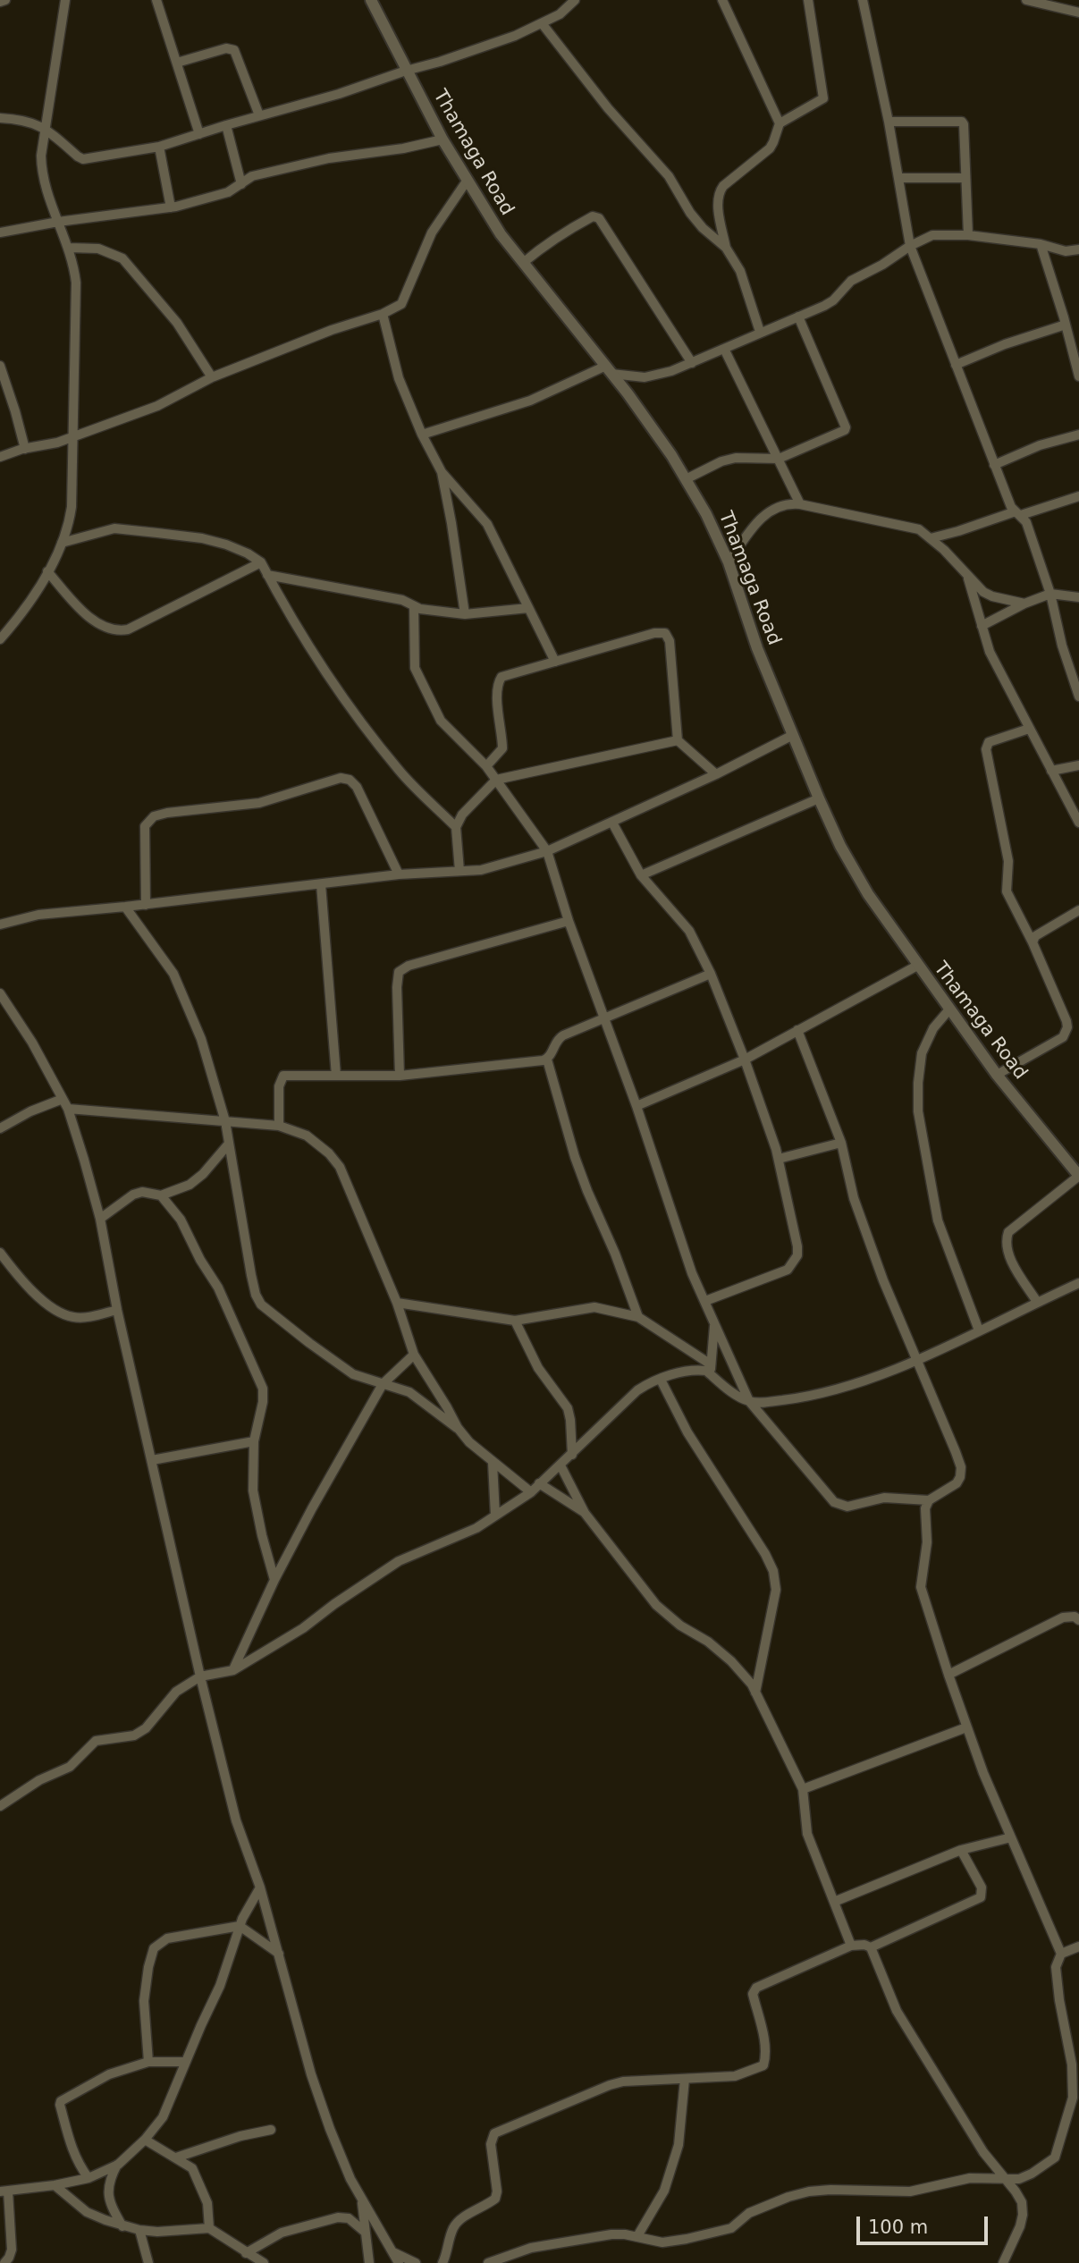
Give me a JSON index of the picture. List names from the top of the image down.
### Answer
{
  "streets": {
    "main road": ["Thamaga Road"]
  },
  "scale_bar": "100 m"
}
